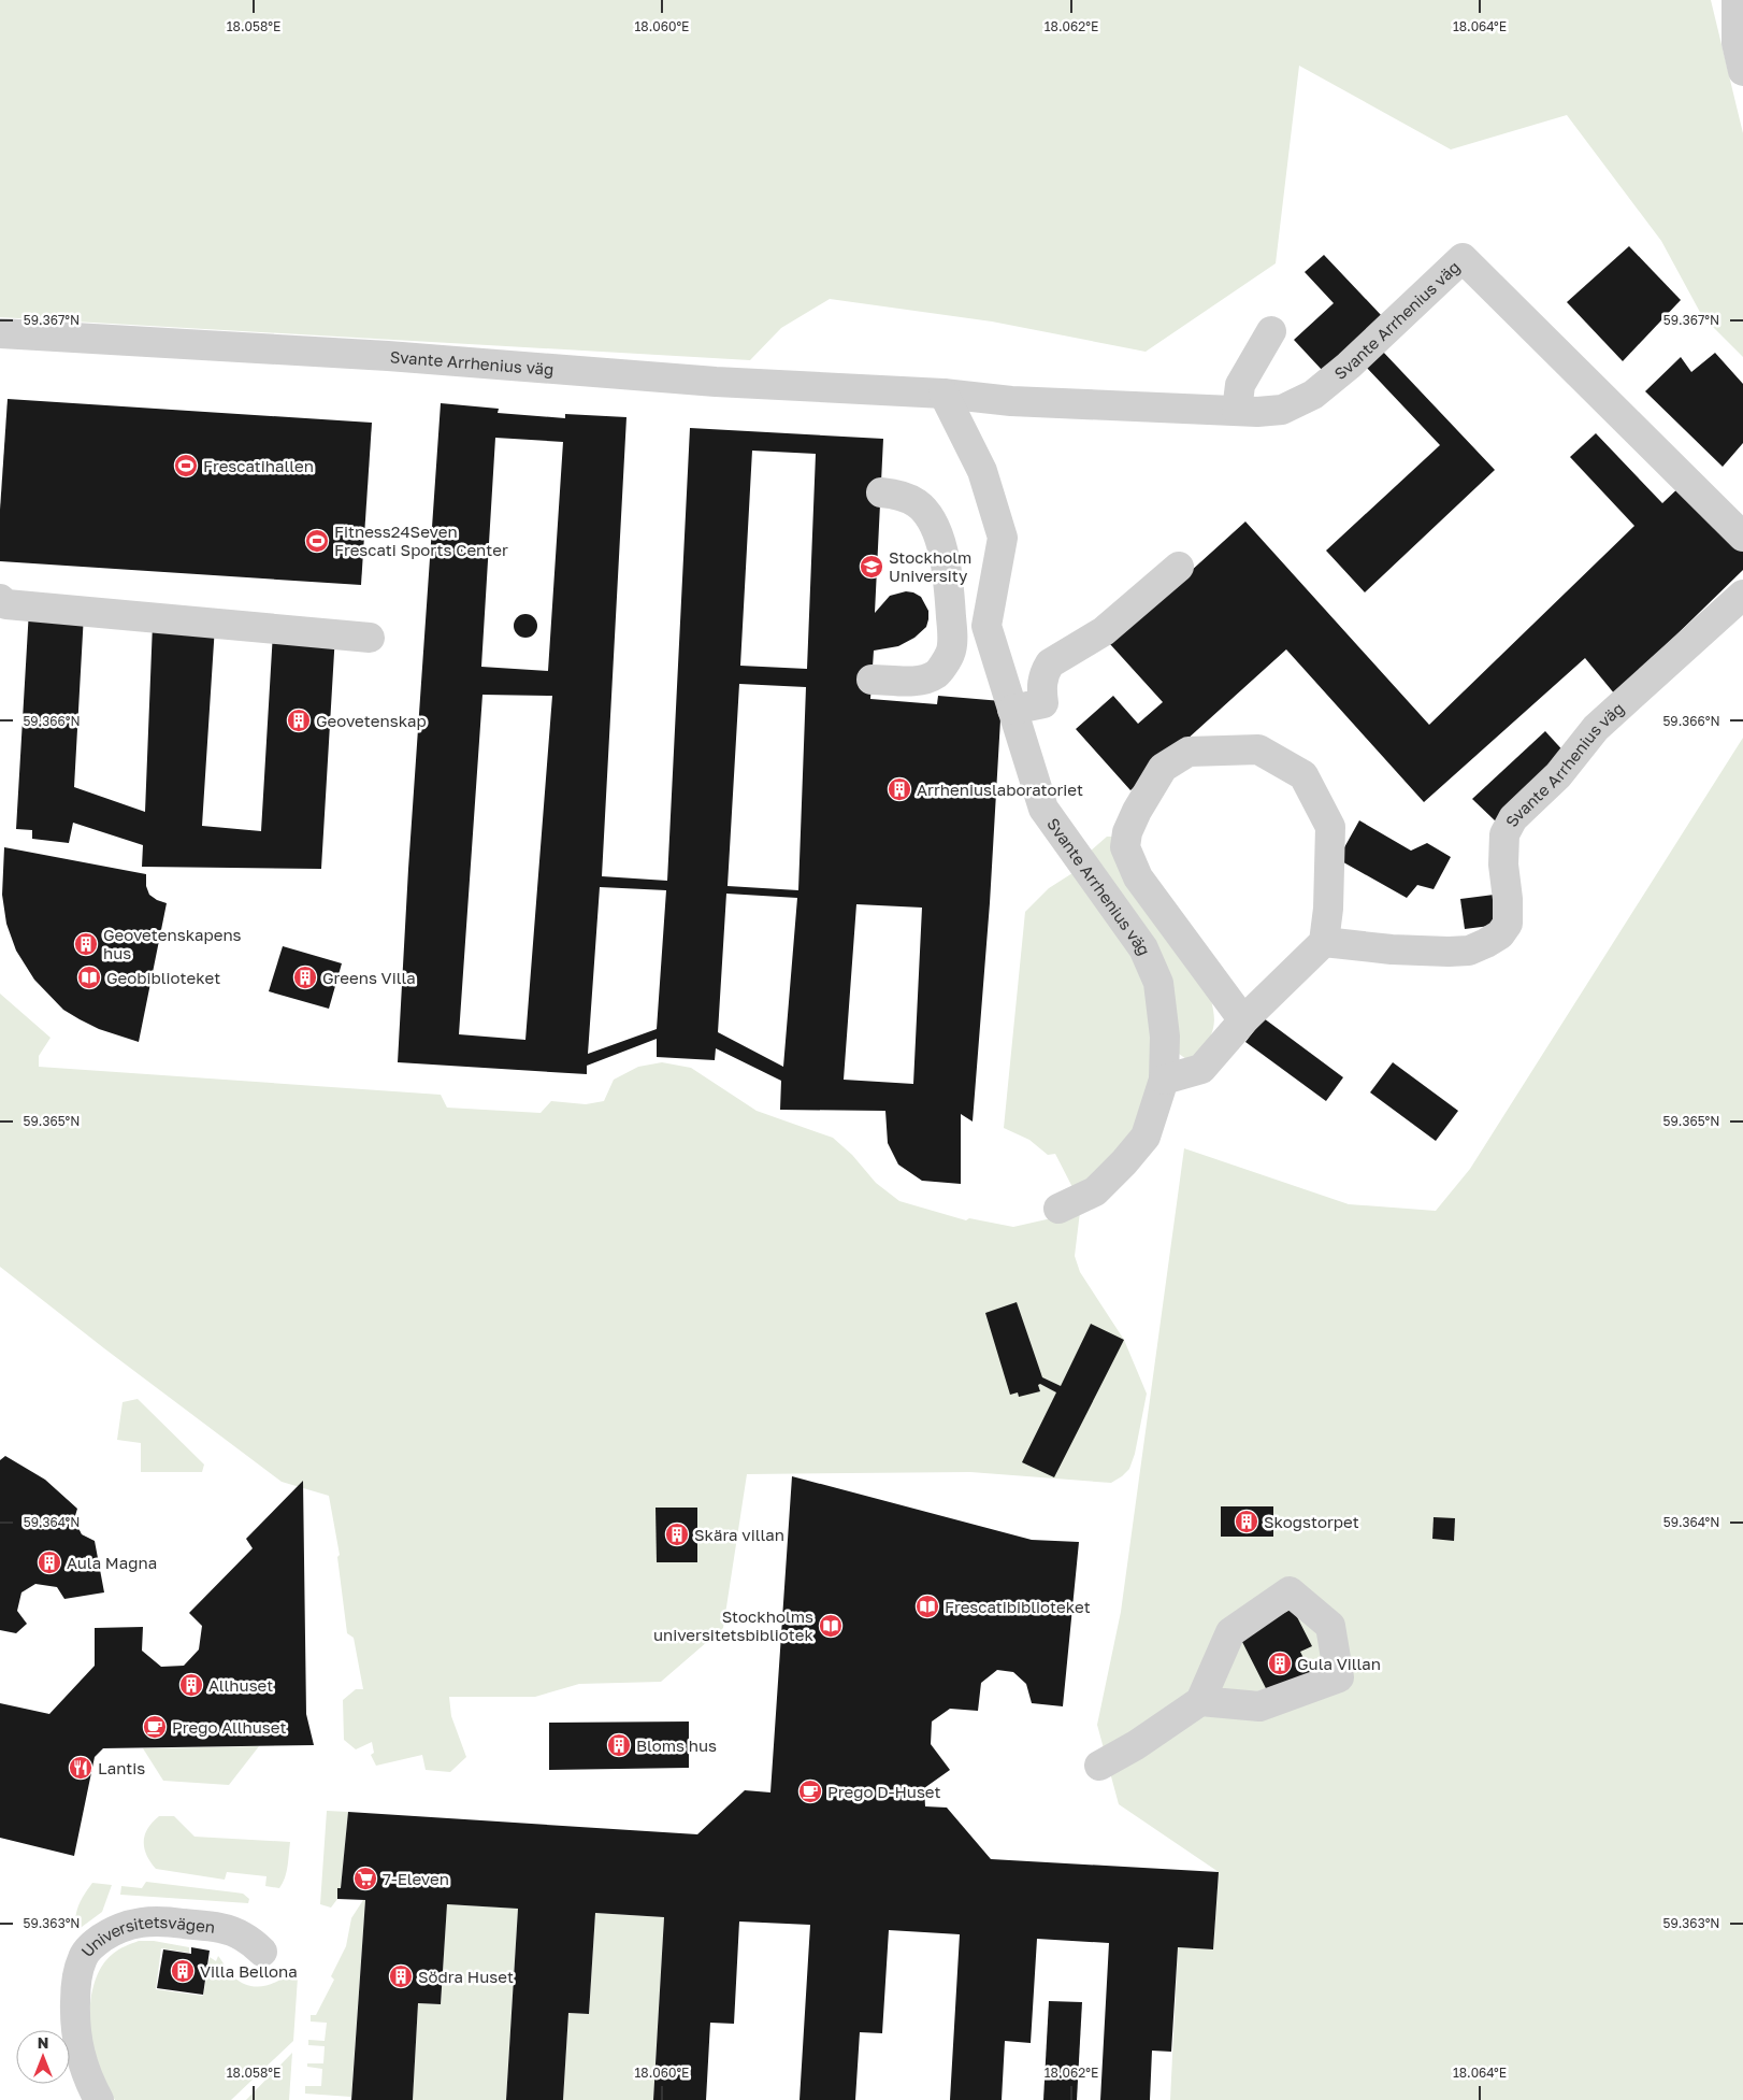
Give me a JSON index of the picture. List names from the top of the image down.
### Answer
{
  "streets": {
    "street": ["Svante Arrhenius väg", "Universitetsvägen"]
  },
  "places": {
    "sports": ["Frescatihallen", "Fitness24Seven Frescati Sports Center"],
    "school or university": ["Stockholm University"],
    "building": [
      "Geovetenskap",
      "Arrheniuslaboratoriet",
      "Geovetenskapens hus",
      "Greens Villa",
      "Skogstorpet",
      "Skära villan",
      "Aula Magna",
      "Gula Villan",
      "Allhuset",
      "Bloms hus",
      "Villa Bellona",
      "Södra Huset"
    ],
    "library": ["Geobiblioteket", "Frescatibiblioteket", "Stockholms universitetsbibliotek"],
    "cafe": ["Prego Allhuset", "Prego D-Huset"],
    "restaurant": ["Lantis"],
    "supermarket": ["7-Eleven"]
  },
  "north": "top",
  "coordinates": [
    "18.058°E",
    "18.060°E",
    "18.062°E",
    "18.064°E",
    "59.367°N",
    "59.366°N",
    "59.365°N",
    "59.364°N",
    "59.363°N"
  ]
}
